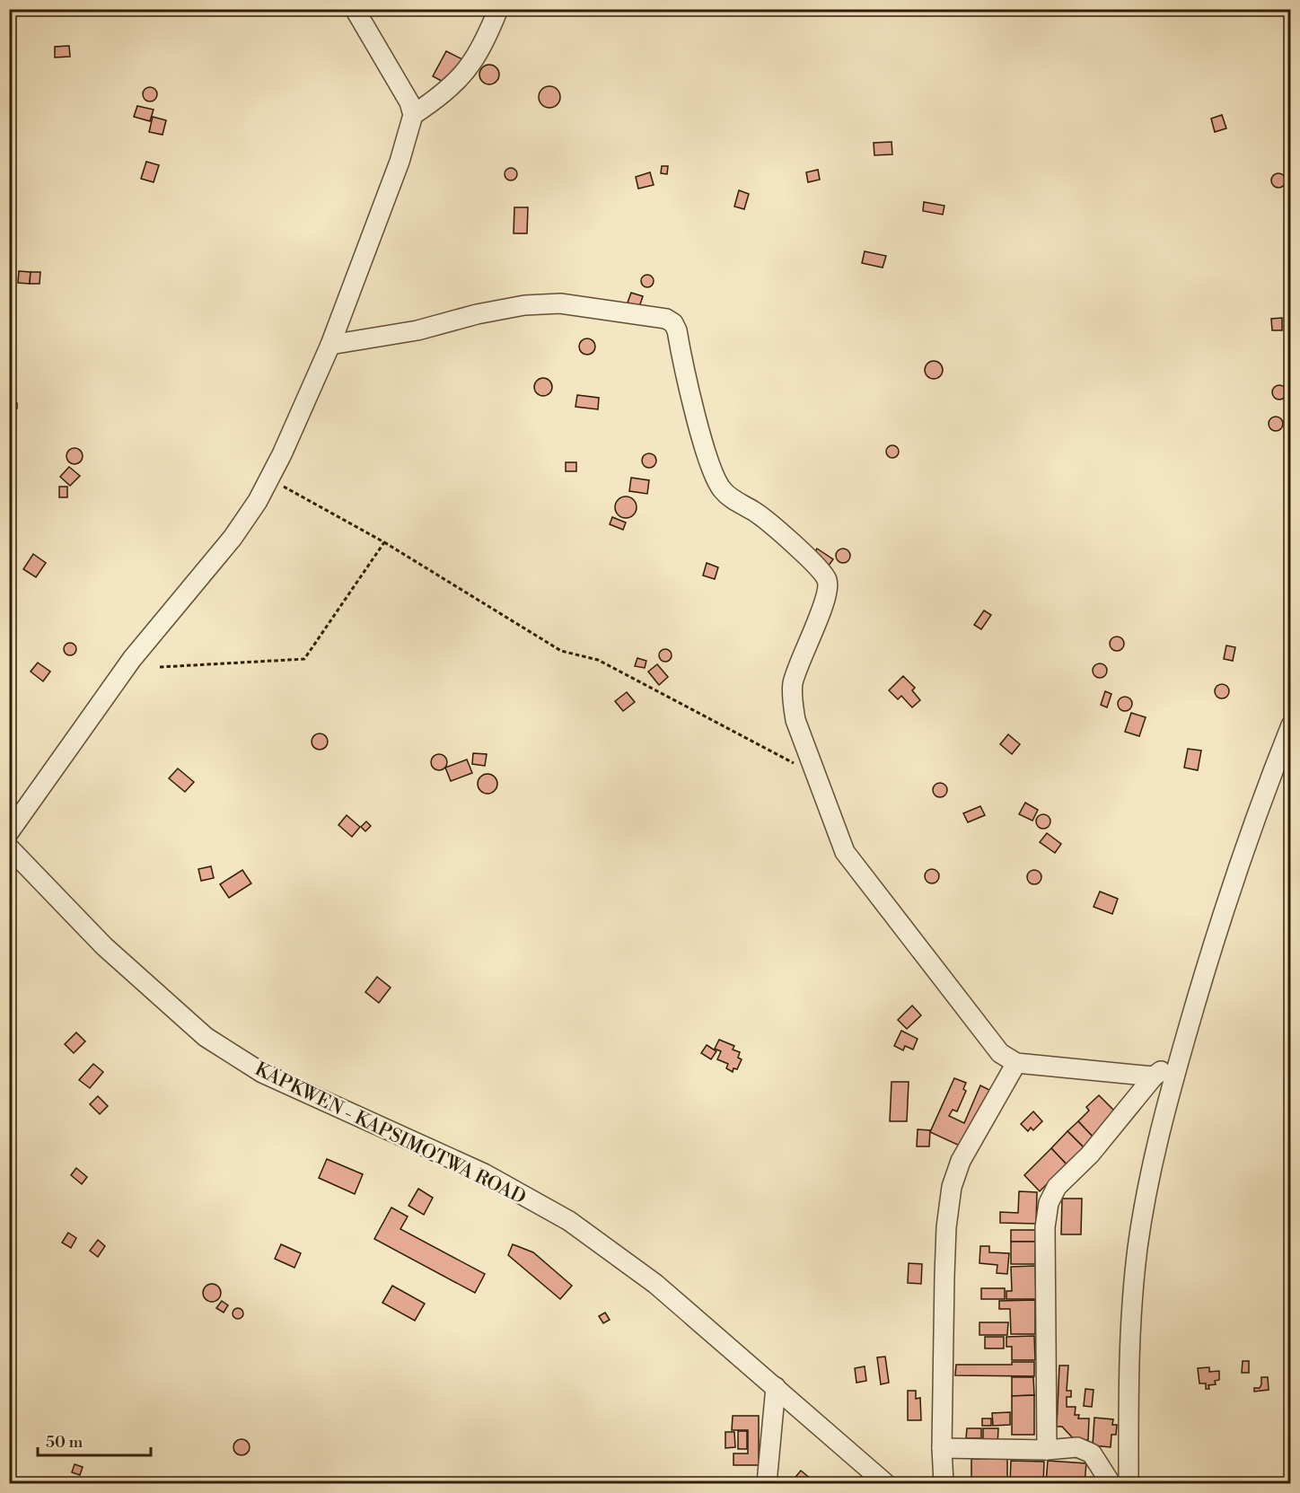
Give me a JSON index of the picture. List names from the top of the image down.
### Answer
{
  "streets": {
    "street": ["KAPKWEN - KAPSIMOTWA ROAD"]
  },
  "scale_bar": "50 m"
}
